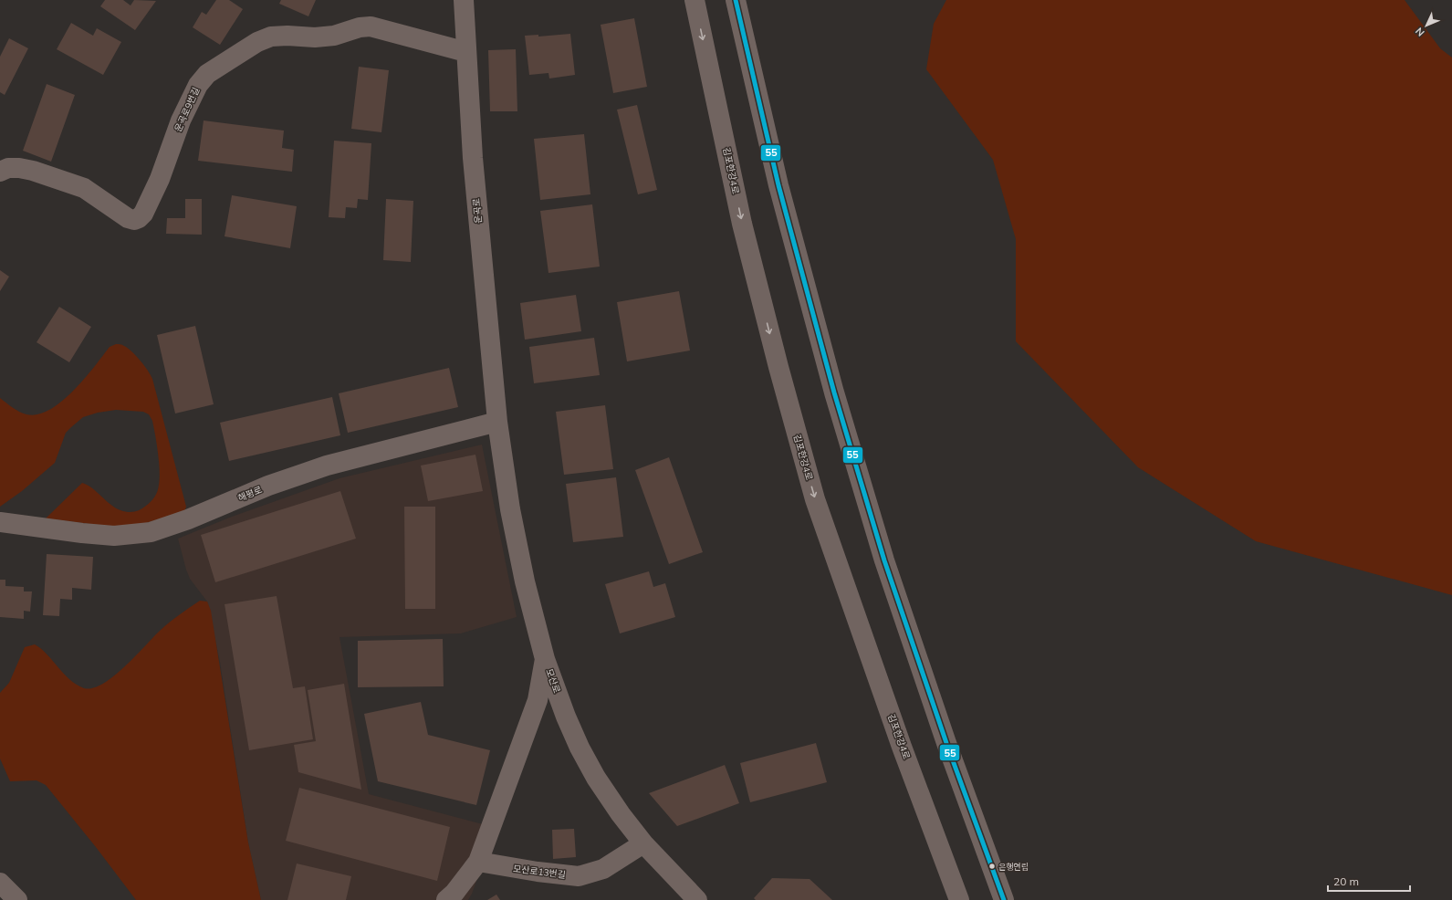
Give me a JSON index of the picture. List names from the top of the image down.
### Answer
{
  "streets": {
    "street": [
      "운곡로9번길",
      "김포한강4로",
      "운곡로",
      "해평로",
      "모산로",
      "모산로13번길"
    ]
  },
  "crossings": [
    ["운곡로9번길", "운곡로"],
    ["운곡로", "해평로"],
    ["운곡로", "모산로"],
    ["해평로", "모산로"],
    ["모산로", "모산로13번길"]
  ],
  "places": ["은행연립"],
  "lines": ["transit line 55"],
  "scale_bar": "20 m",
  "north": "bottom left"
}
